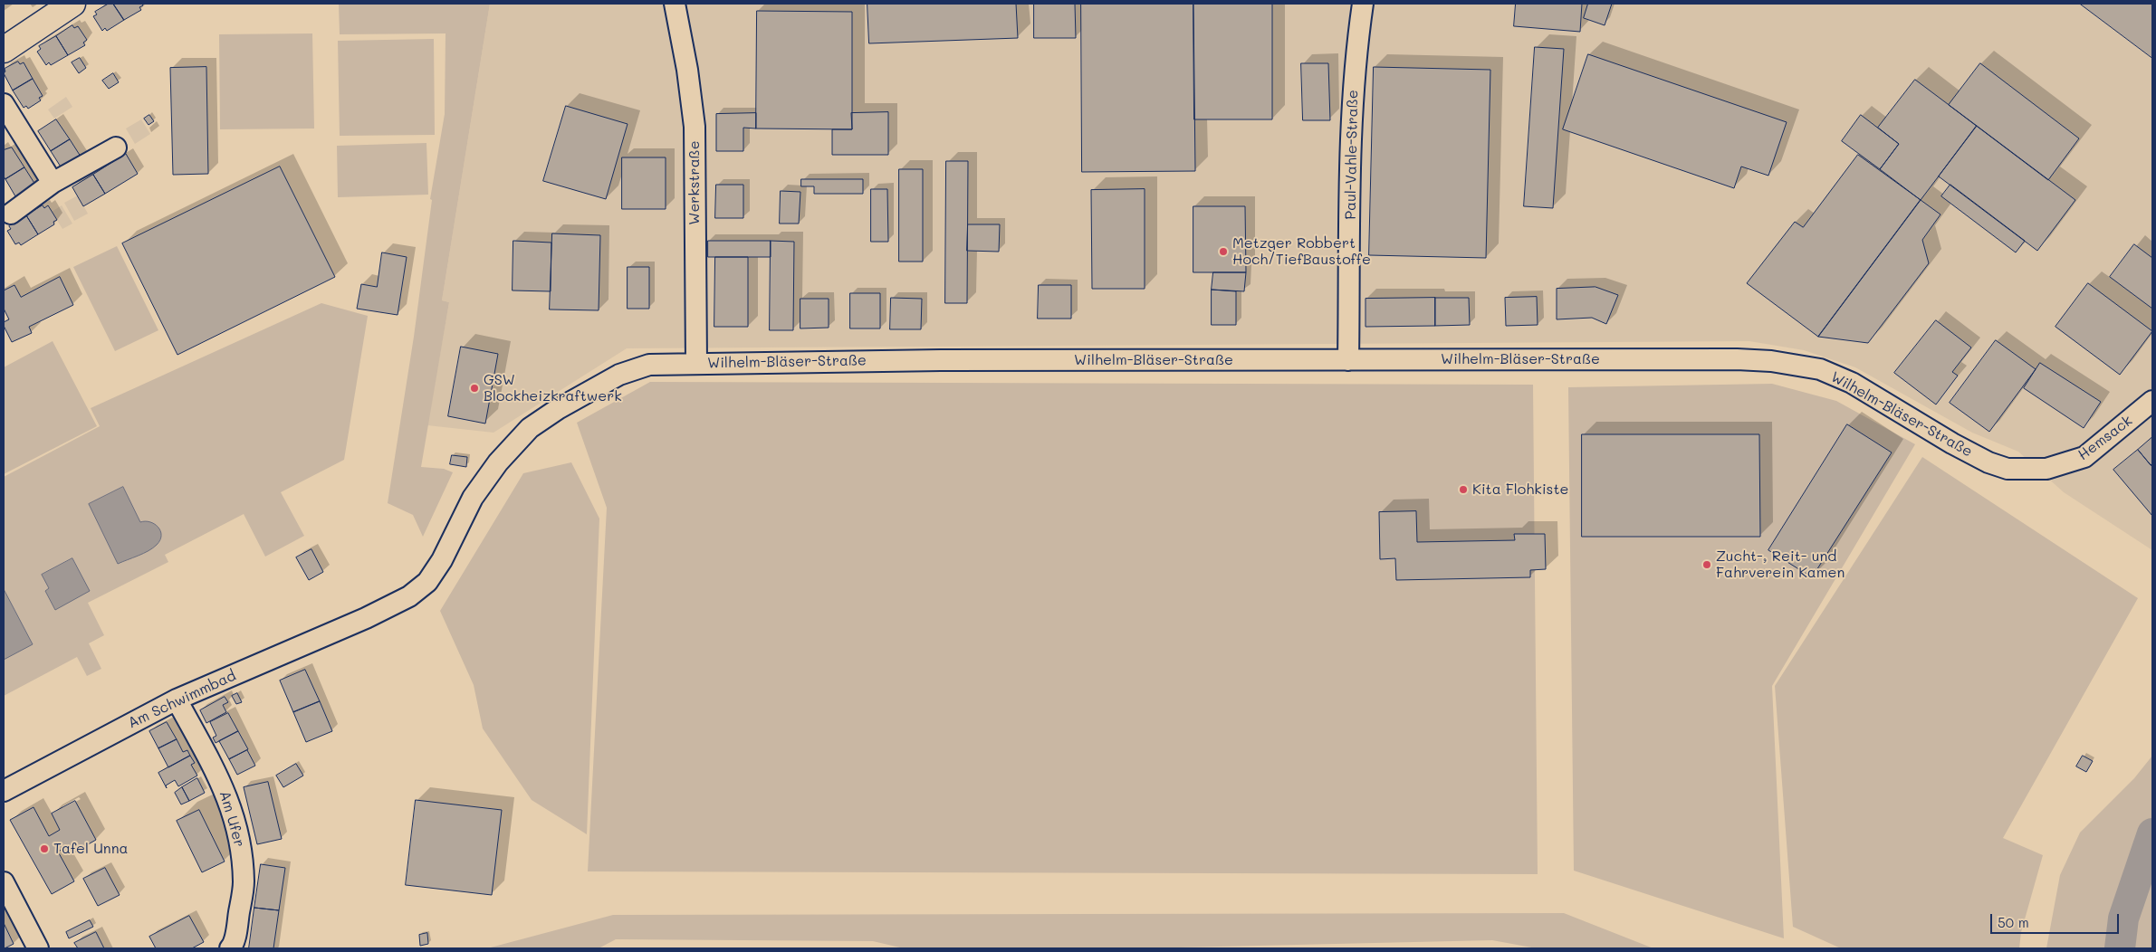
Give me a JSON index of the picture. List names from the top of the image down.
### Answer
{
  "streets": {
    "street": [
      "Paul-Vahle-Straße",
      "Werkstraße",
      "Wilhelm-Bläser-Straße",
      "Hemsack",
      "Am Schwimmbad",
      "Am Ufer"
    ]
  },
  "crossings": [
    ["Paul-Vahle-Straße", "Wilhelm-Bläser-Straße"],
    ["Werkstraße", "Wilhelm-Bläser-Straße"],
    ["Wilhelm-Bläser-Straße", "Hemsack"],
    ["Wilhelm-Bläser-Straße", "Am Schwimmbad"],
    ["Am Schwimmbad", "Am Ufer"]
  ],
  "places": [
    "Metzger Robbert Hoch/TiefBaustoffe",
    "GSW Blockheizkraftwerk",
    "Kita Flohkiste",
    "Zucht-, Reit- und Fahrverein Kamen",
    "Tafel Unna"
  ],
  "scale_bar": "50 m"
}
